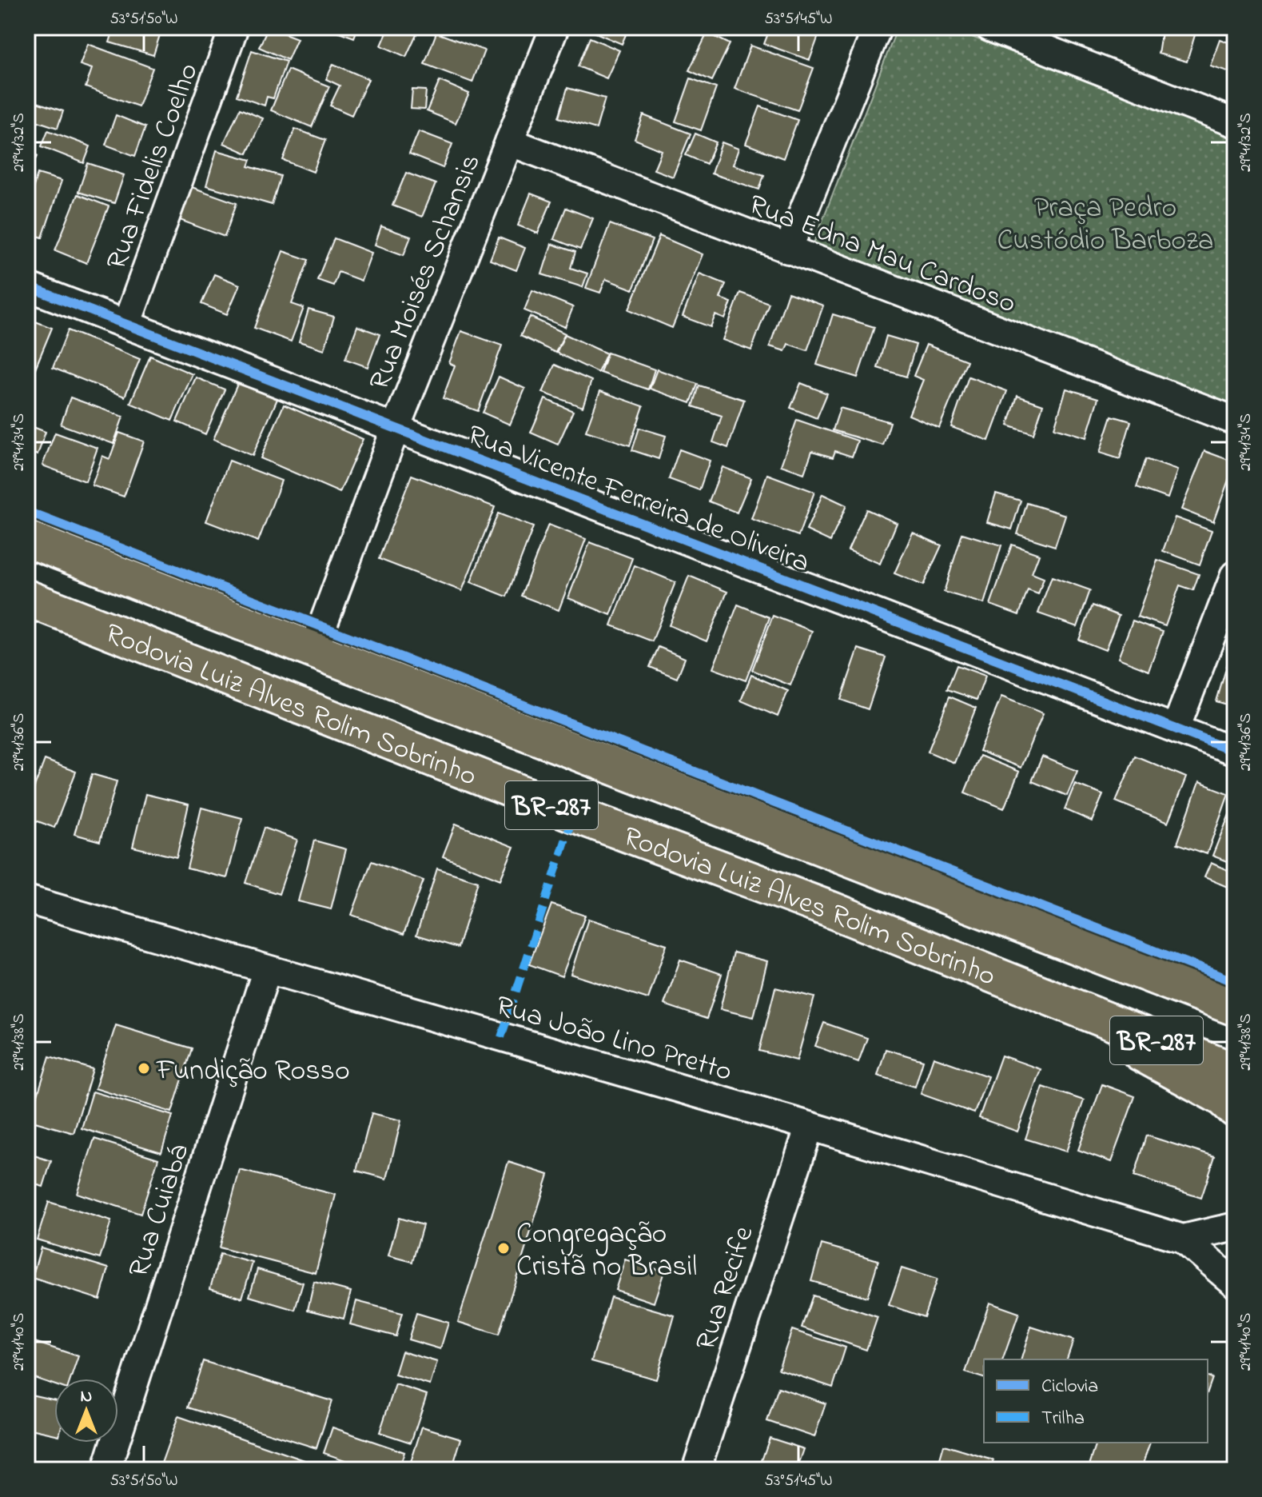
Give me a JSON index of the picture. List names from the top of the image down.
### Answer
{
  "streets": {
    "highway": ["Rodovia Luiz Alves Rolim Sobrinho", "BR-287"],
    "street": [
      "Rua Fidelis Coelho",
      "Rua Edna Mau Cardoso",
      "Rua Moisés Schansis",
      "Rua Vicente Ferreira de Oliveira",
      "Rua João Lino Pretto",
      "Rua Cuiabá",
      "Rua Recife"
    ]
  },
  "crossings": [
    ["Rua Fidelis Coelho", "Rua Vicente Ferreira de Oliveira"],
    ["Rua Edna Mau Cardoso", "Rua Moisés Schansis"],
    ["Rua Moisés Schansis", "Rua Vicente Ferreira de Oliveira"],
    ["Rua Moisés Schansis", "Rodovia Luiz Alves Rolim Sobrinho"],
    ["Rua João Lino Pretto", "Rua Cuiabá"],
    ["Rua João Lino Pretto", "Rua Recife"]
  ],
  "parks": ["Praça Pedro Custódio Barboza"],
  "places": ["Fundição Rosso", "Congregação Cristã no Brasil"],
  "legend": ["Ciclovia", "Trilha"],
  "north": "top",
  "coordinates": [
    "53°51'50\"W",
    "53°51'45\"W",
    "29°41'32\"S",
    "29°41'34\"S",
    "29°41'36\"S",
    "29°41'38\"S",
    "29°41'40\"S"
  ]
}
